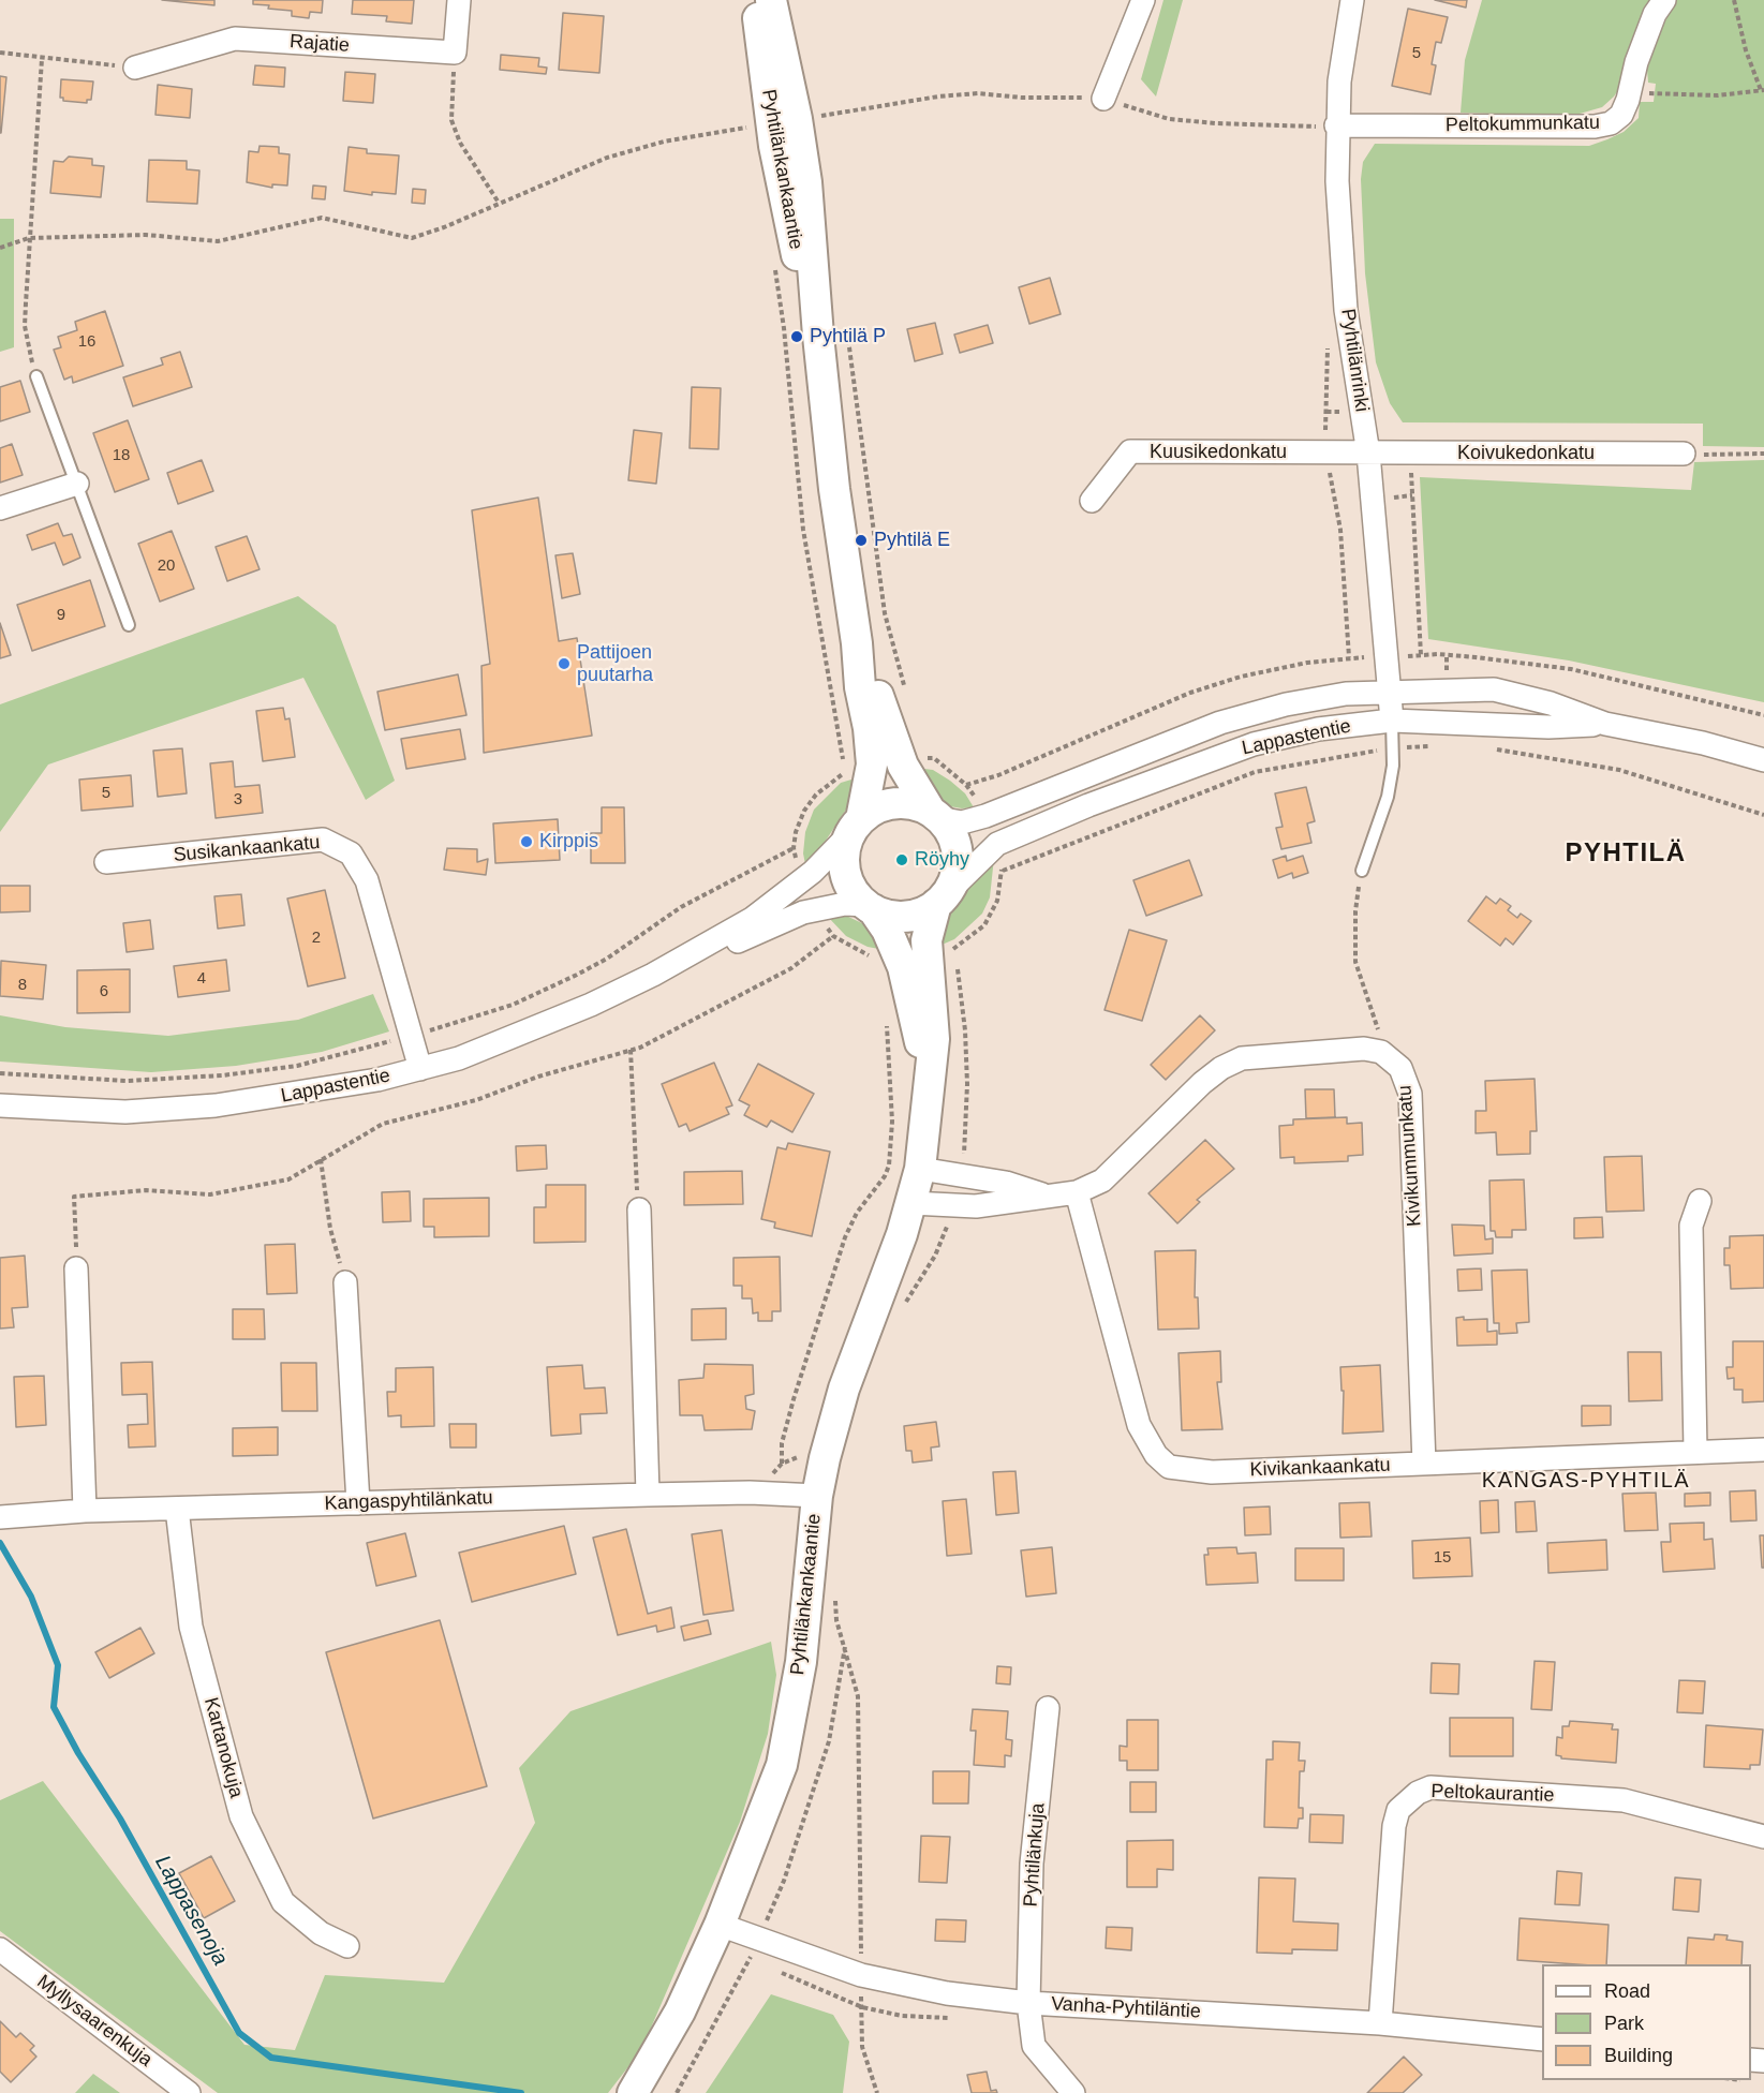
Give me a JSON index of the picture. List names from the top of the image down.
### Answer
{
  "streets": {
    "street": [
      "Rajatie",
      "Peltokummunkatu",
      "Pyhtilänkankaantie",
      "Pyhtilänrinki",
      "Kuusikedonkatu",
      "Koivukedonkatu",
      "Lappastentie",
      "Susikankaankatu",
      "Kivikummunkatu",
      "Kivikankaankatu",
      "Kangaspyhtilänkatu",
      "Kartanokuja",
      "Peltokaurantie",
      "Pyhtilänkuja",
      "Vanha-Pyhtiläntie",
      "Myllysaarenkuja"
    ]
  },
  "crossings": [
    ["Peltokummunkatu", "Pyhtilänrinki"],
    ["Pyhtilänkankaantie", "Lappastentie"],
    ["Pyhtilänkankaantie", "Kangaspyhtilänkatu"],
    ["Pyhtilänkankaantie", "Vanha-Pyhtiläntie"],
    ["Pyhtilänrinki", "Kuusikedonkatu"],
    ["Pyhtilänrinki", "Koivukedonkatu"],
    ["Pyhtilänrinki", "Lappastentie"],
    ["Kuusikedonkatu", "Koivukedonkatu"],
    ["Lappastentie", "Susikankaankatu"],
    ["Kivikummunkatu", "Kivikankaankatu"],
    ["Kangaspyhtilänkatu", "Kartanokuja"],
    ["Peltokaurantie", "Vanha-Pyhtiläntie"],
    ["Pyhtilänkuja", "Vanha-Pyhtiläntie"]
  ],
  "districts": ["PYHTILÄ", "KANGAS-PYHTILÄ"],
  "water": ["Lappasenoja"],
  "places": [
    "Pyhtilä P",
    "Pyhtilä E",
    "Pattijoen puutarha",
    "Kirppis",
    "Röyhy"
  ],
  "house_numbers": [
    "5",
    "16",
    "18",
    "20",
    "9",
    "5",
    "3",
    "2",
    "4",
    "8",
    "6",
    "15"
  ],
  "legend": ["Road", "Park", "Building"]
}
